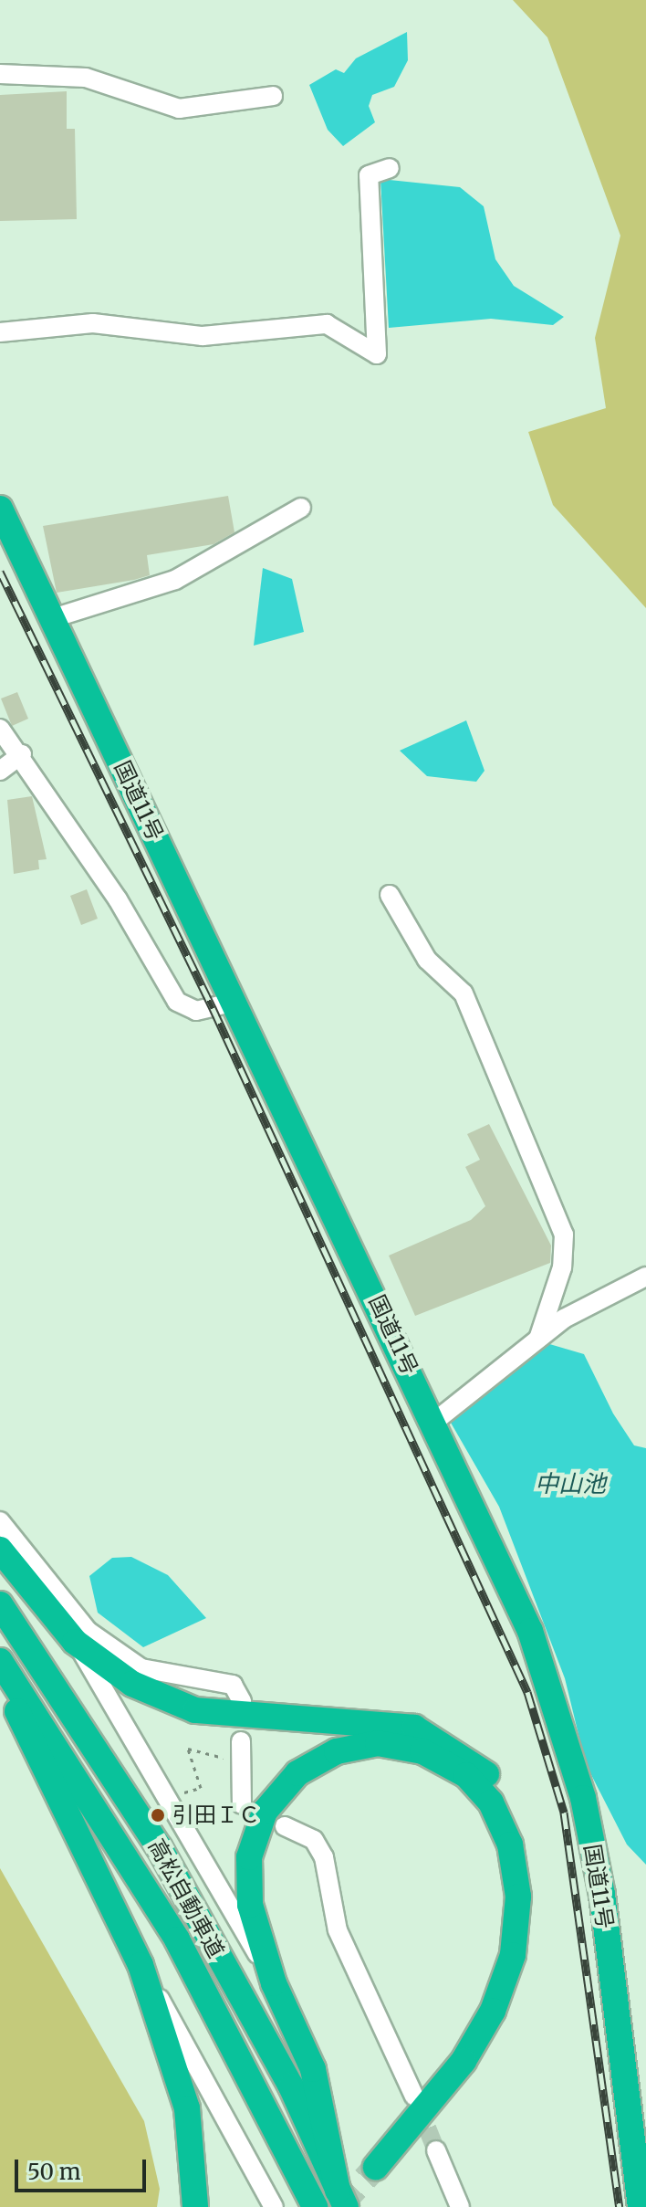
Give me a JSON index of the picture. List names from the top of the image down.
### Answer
{
  "streets": {
    "highway": ["国道11号", "高松自動車道"]
  },
  "water": ["中山池"],
  "places": ["引田ＩＣ"],
  "scale_bar": "50 m"
}
